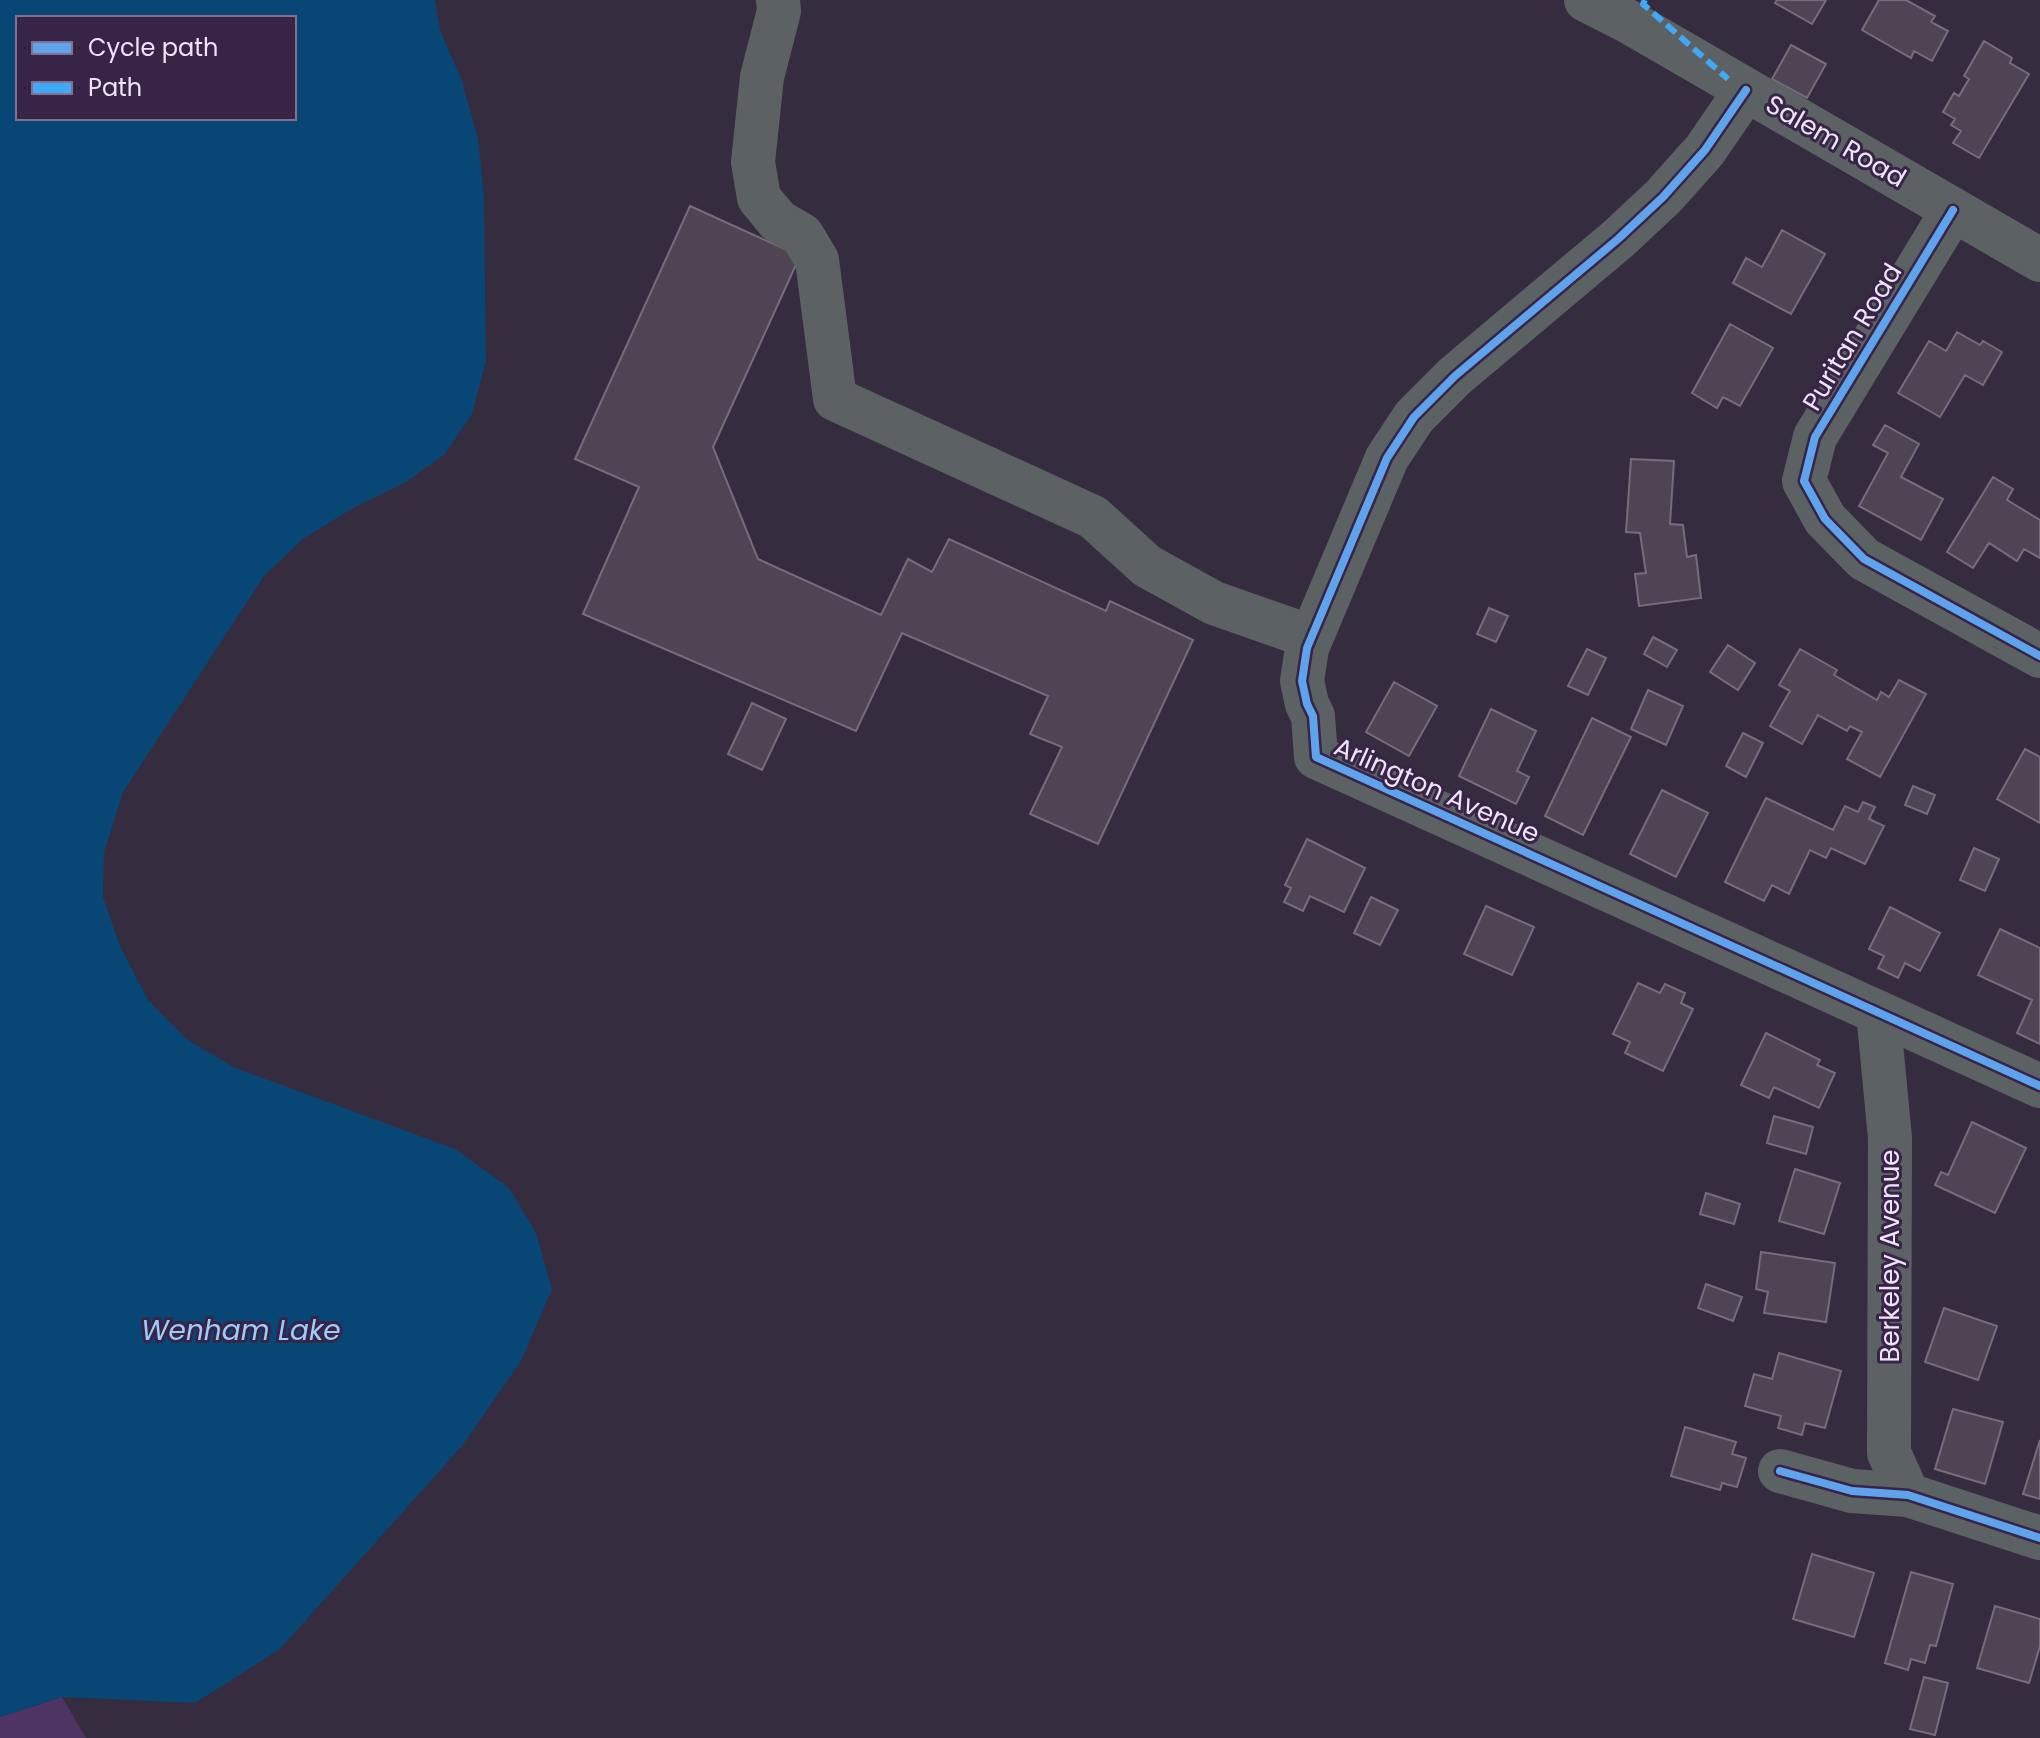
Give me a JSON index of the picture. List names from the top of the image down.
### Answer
{
  "streets": {
    "street": [
      "Salem Road",
      "Puritan Road",
      "Arlington Avenue",
      "Berkeley Avenue"
    ]
  },
  "crossings": [
    ["Salem Road", "Puritan Road"],
    ["Salem Road", "Arlington Avenue"],
    ["Arlington Avenue", "Berkeley Avenue"]
  ],
  "water": ["Wenham Lake"],
  "legend": ["Cycle path", "Path"]
}
